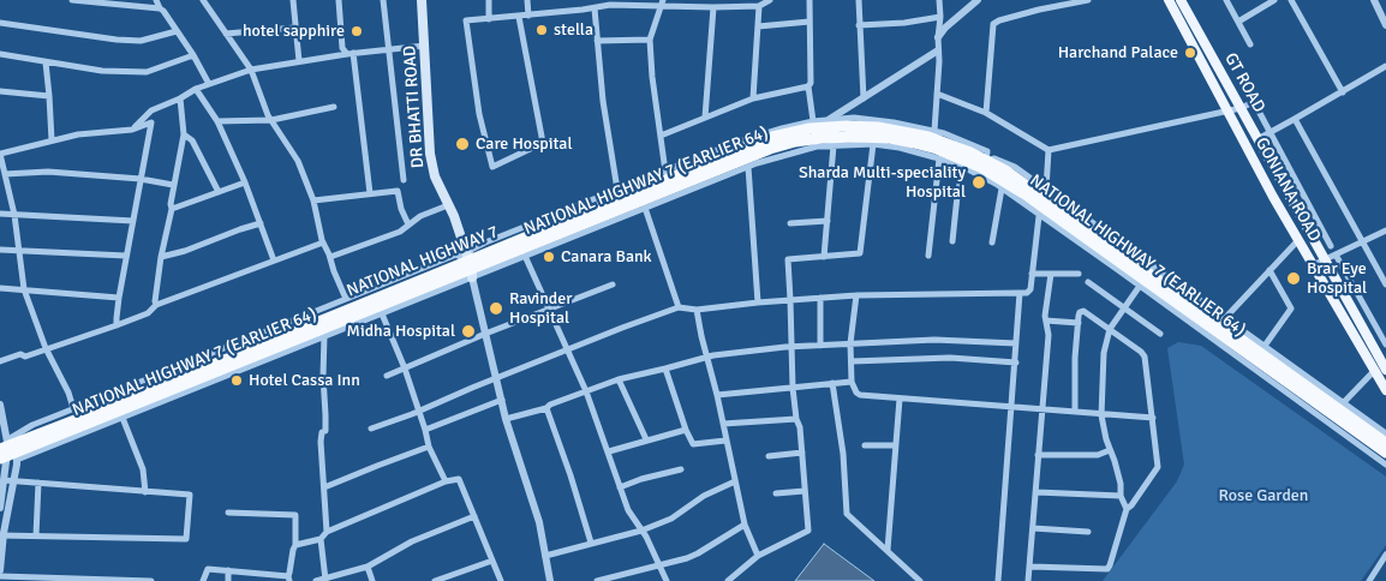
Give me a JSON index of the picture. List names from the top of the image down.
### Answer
{
  "streets": {
    "highway": ["NATIONAL HIGHWAY 7 (EARLIER 64)", "NATIONAL HIGHWAY 7"],
    "main road": ["GT ROAD", "DR BHATTI ROAD", "GONIANA ROAD"]
  },
  "crossings": [
    ["DR BHATTI ROAD", "NATIONAL HIGHWAY 7 (EARLIER 64)"],
    ["DR BHATTI ROAD", "NATIONAL HIGHWAY 7"],
    ["NATIONAL HIGHWAY 7 (EARLIER 64)", "NATIONAL HIGHWAY 7"]
  ],
  "parks": ["Rose Garden"],
  "places": [
    "stella",
    "hotel sapphire",
    "Harchand Palace",
    "Care Hospital",
    "Sharda Multi-speciality Hospital",
    "Canara Bank",
    "Brar Eye Hospital",
    "Ravinder Hospital",
    "Midha Hospital",
    "Hotel Cassa Inn"
  ]
}
